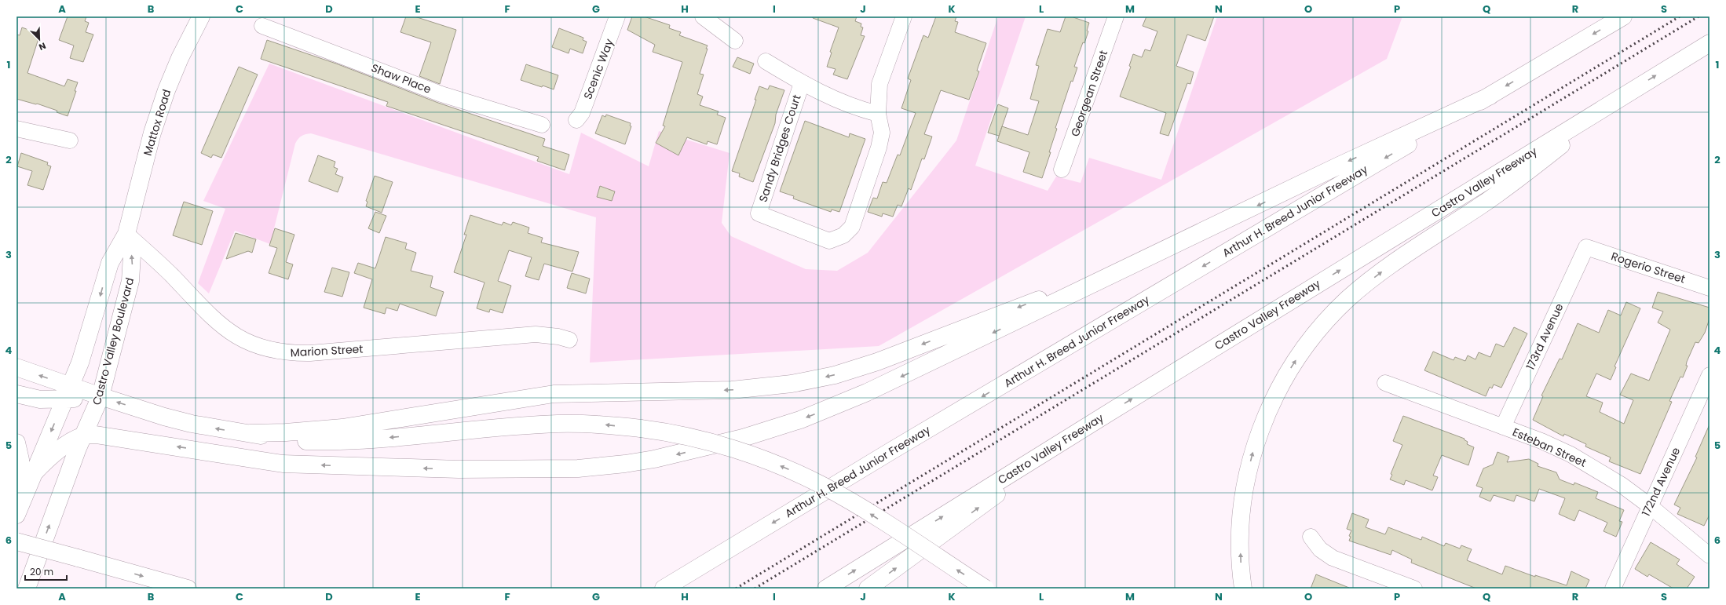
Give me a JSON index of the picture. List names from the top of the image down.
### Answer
{
  "streets": {
    "main road": [
      "Mattox Road",
      "Castro Valley Freeway",
      "Arthur H. Breed Junior Freeway",
      "Castro Valley Boulevard"
    ],
    "street": [
      "Scenic Way",
      "Shaw Place",
      "Georgean Street",
      "Sandy Bridges Court",
      "Rogerio Street",
      "173rd Avenue",
      "Marion Street",
      "Esteban Street",
      "172nd Avenue"
    ]
  },
  "crossings": [
    ["Mattox Road", "Castro Valley Boulevard"],
    ["Mattox Road", "Marion Street"],
    ["Rogerio Street", "173rd Avenue"],
    ["173rd Avenue", "Esteban Street"],
    ["Castro Valley Boulevard", "Marion Street"],
    ["Esteban Street", "172nd Avenue"]
  ],
  "scale_bar": "20 m",
  "north": "bottom right",
  "grid": {
    "columns": [
      "A",
      "B",
      "C",
      "D",
      "E",
      "F",
      "G",
      "H",
      "I",
      "J",
      "K",
      "L",
      "M",
      "N",
      "O",
      "P",
      "Q",
      "R",
      "S"
    ],
    "rows": [
      "1",
      "2",
      "3",
      "4",
      "5",
      "6"
    ]
  }
}
